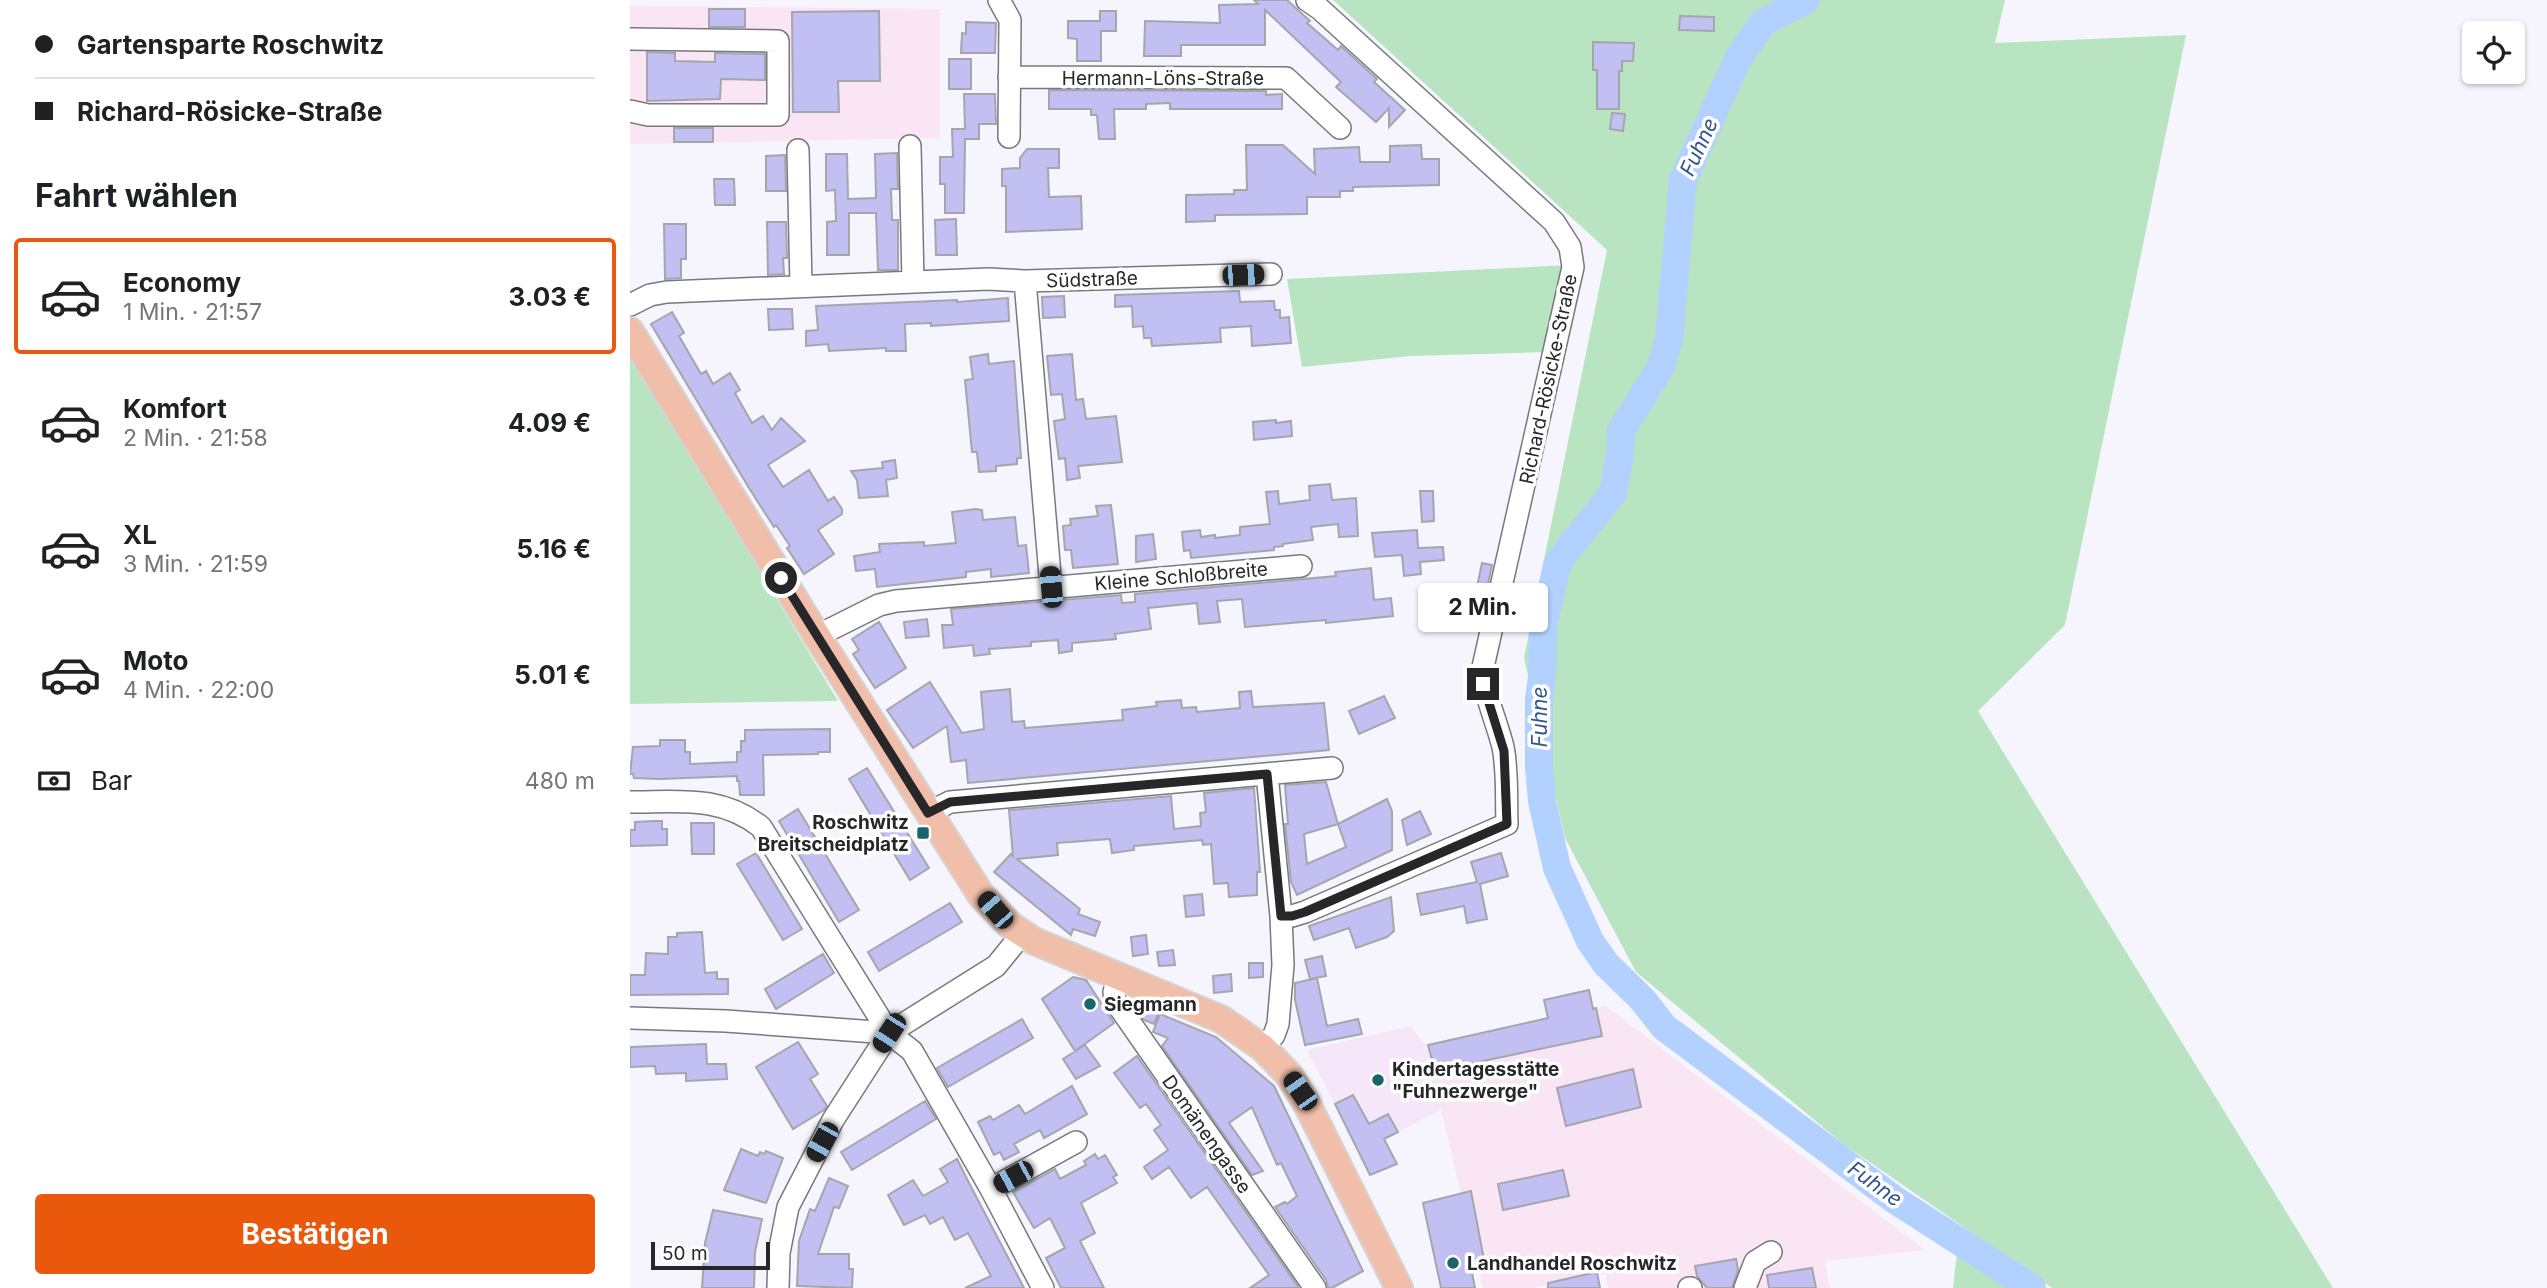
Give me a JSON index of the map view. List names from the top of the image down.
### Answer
{
  "streets": {
    "street": [
      "Hermann-Löns-Straße",
      "Südstraße",
      "Richard-Rösicke-Straße",
      "Kleine Schloßbreite",
      "Domänengasse"
    ]
  },
  "water": ["Fuhne"],
  "places": {
    "transit": ["Roschwitz Breitscheidplatz"],
    "other": ["Siegmann", "Kindertagesstätte \"Fuhnezwerge\"", "Landhandel Roschwitz"]
  },
  "scale_bar": "50 m",
  "page": {
    "banner": ["Gartensparte Roschwitz", "Richard-Rösicke-Straße"],
    "heading": "Fahrt wählen",
    "list": [
      {
        "name": "Economy",
        "note": "1 Min. · 21:57",
        "value": "3.03 €"
      },
      {
        "name": "Komfort",
        "note": "2 Min. · 21:58",
        "value": "4.09 €"
      },
      {
        "name": "XL",
        "note": "3 Min. · 21:59",
        "value": "5.16 €"
      },
      {
        "name": "Moto",
        "note": "4 Min. · 22:00",
        "value": "5.01 €"
      }
    ],
    "bubble": "2 Min.",
    "pay": ["Bar", "480 m"],
    "buttons": "Bestätigen",
    "scale": "50 m"
  }
}
